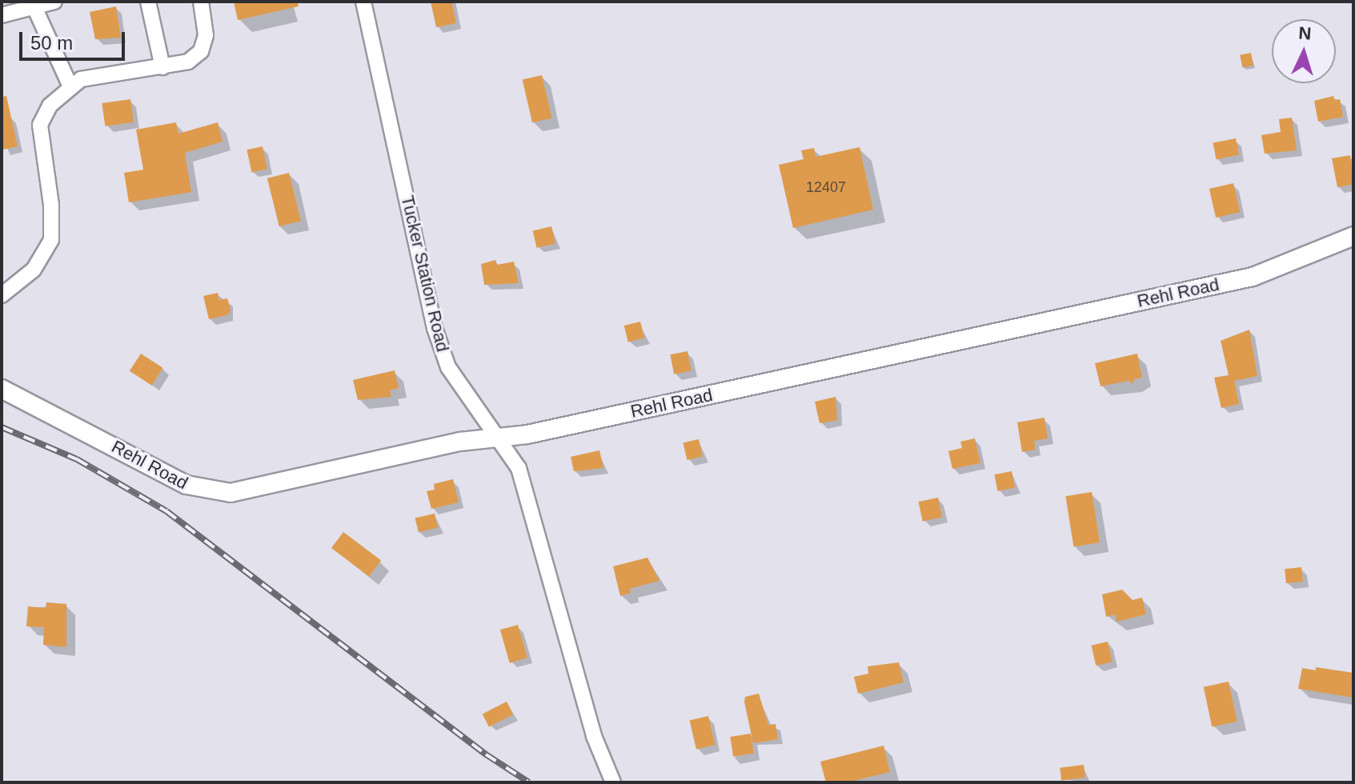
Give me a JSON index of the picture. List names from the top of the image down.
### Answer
{
  "streets": {
    "street": ["Tucker Station Road", "Rehl Road"]
  },
  "crossings": [
    ["Tucker Station Road", "Rehl Road"]
  ],
  "house_numbers": ["12407"],
  "scale_bar": "50 m",
  "north": "top"
}
